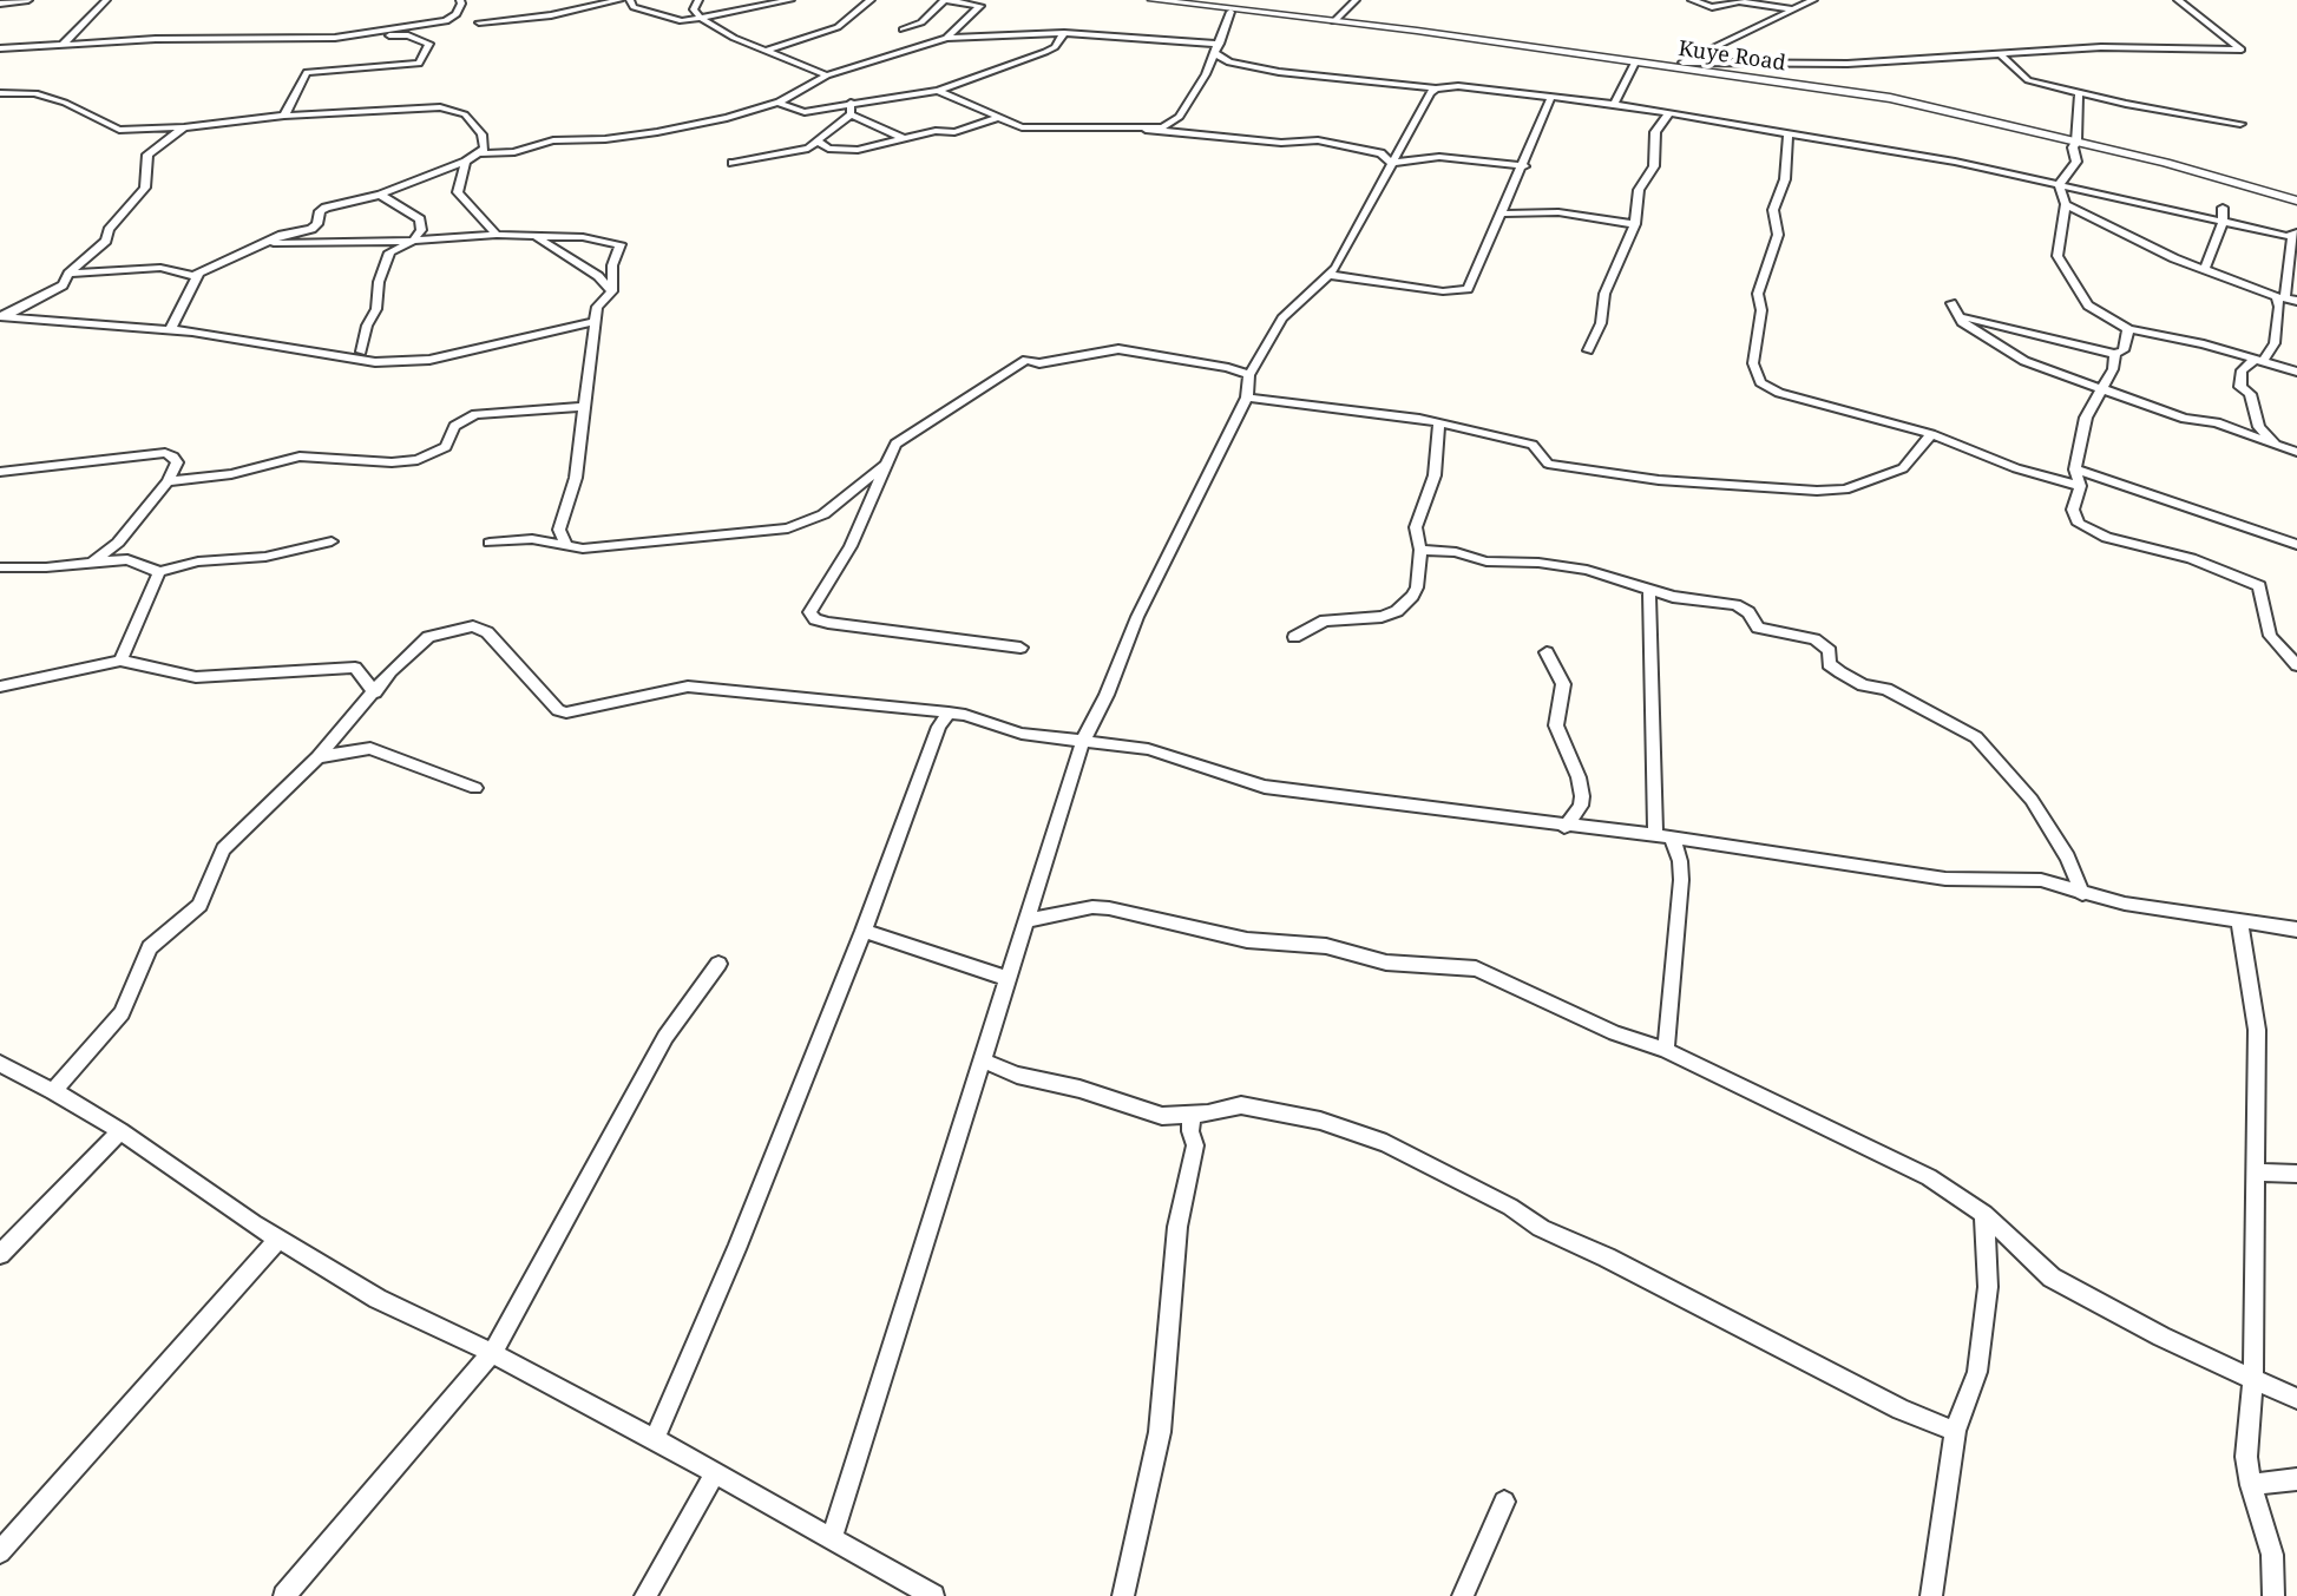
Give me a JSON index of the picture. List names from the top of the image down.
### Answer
{
  "streets": {
    "street": ["Kuye Road"]
  }
}
